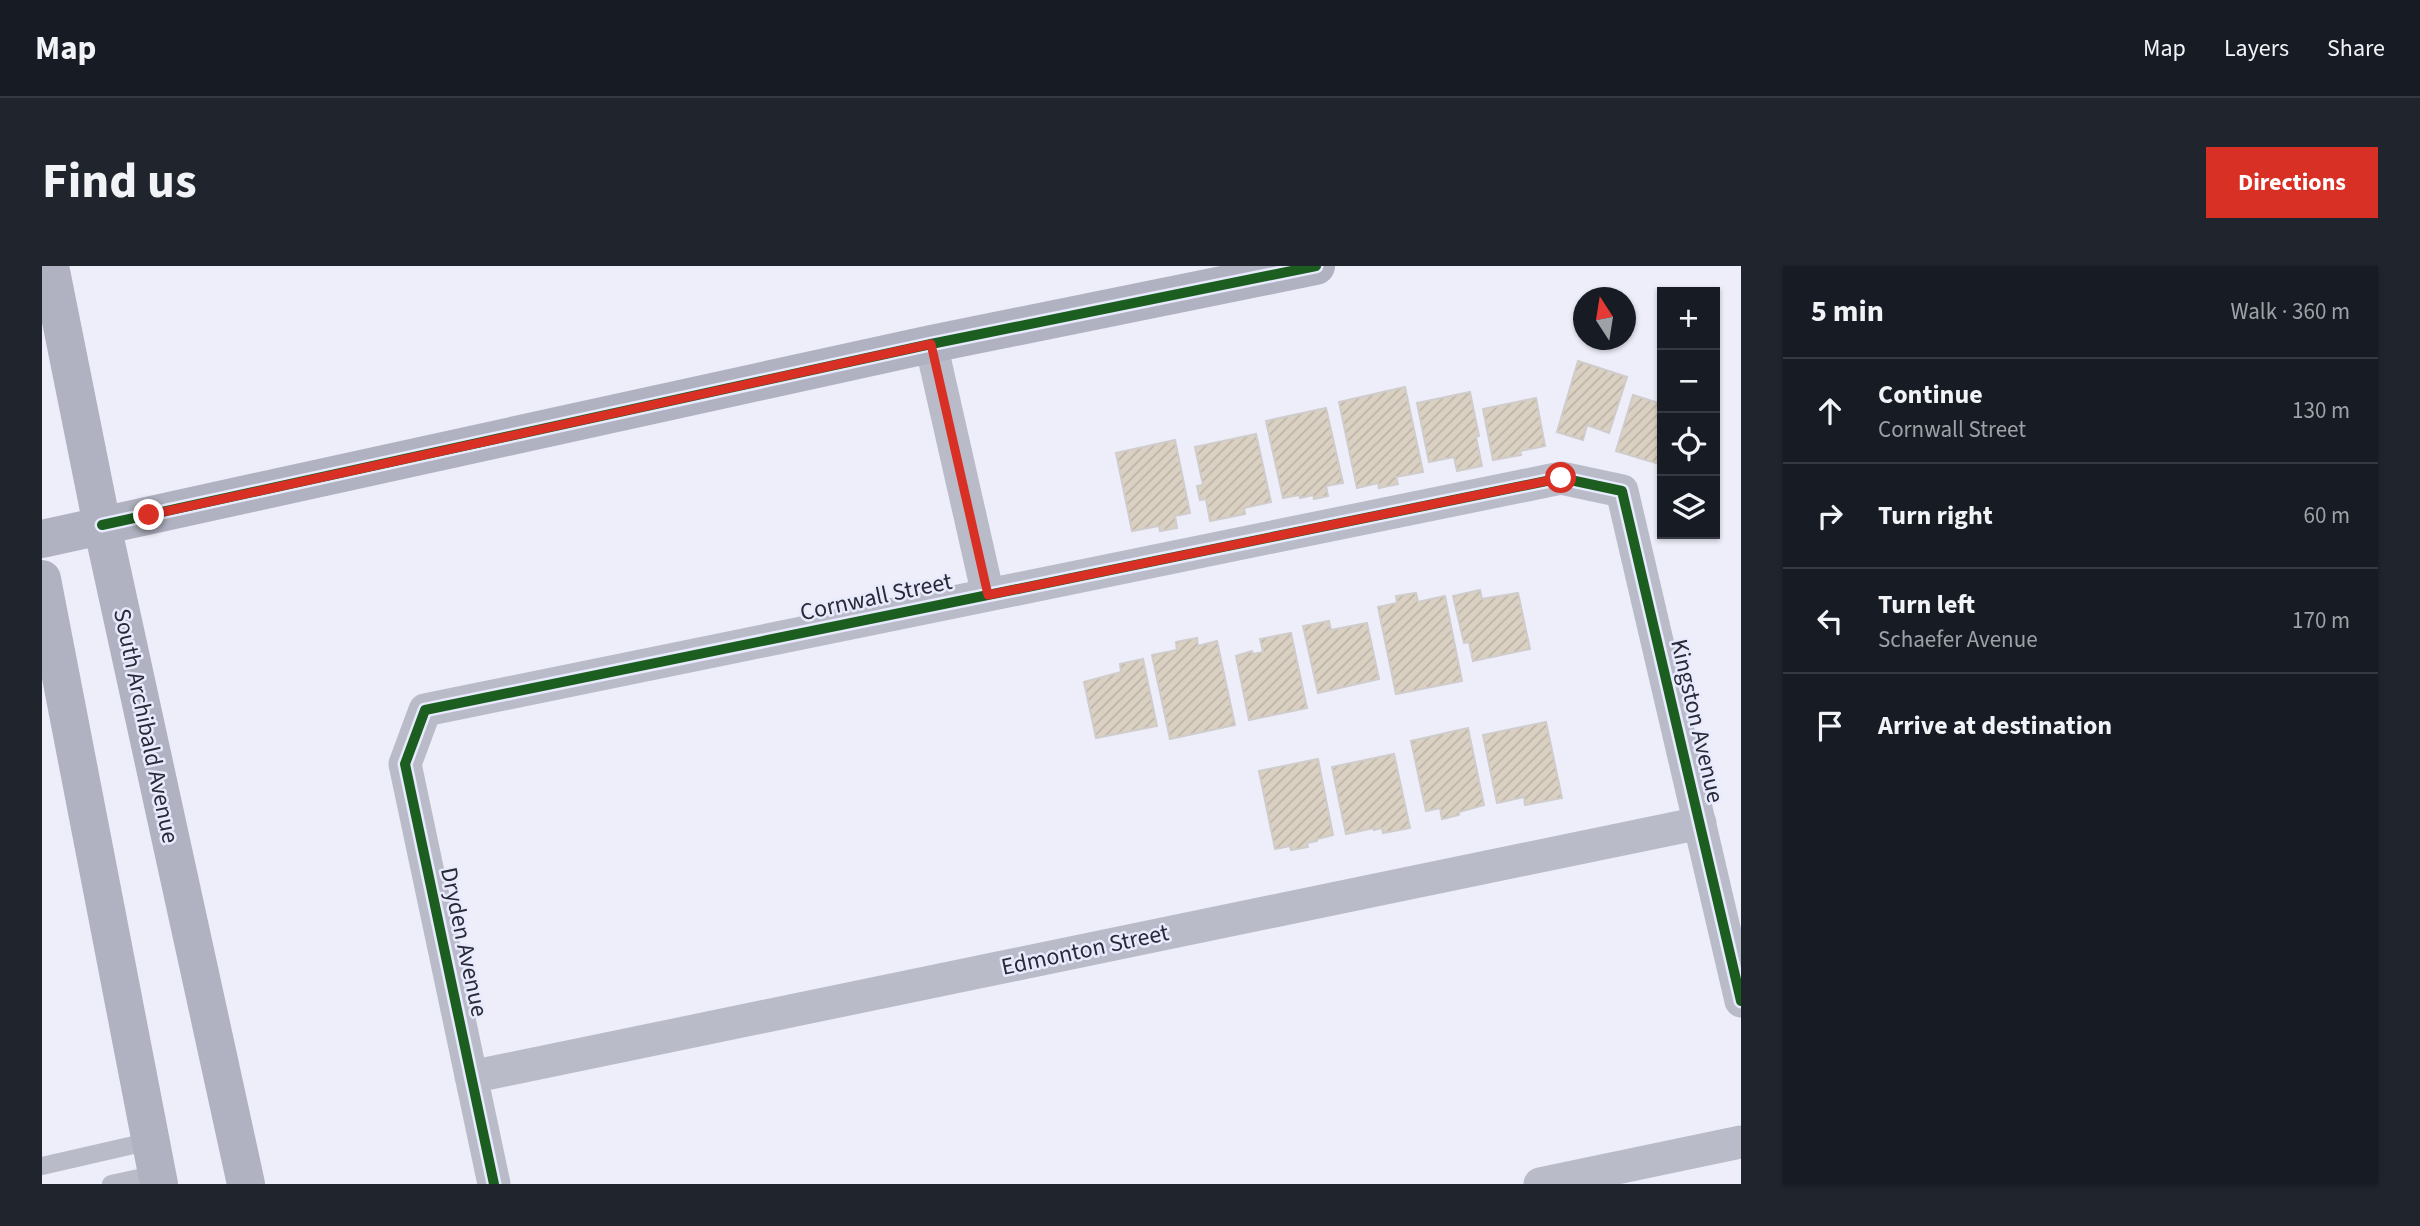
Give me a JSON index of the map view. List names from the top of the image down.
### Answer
{
  "streets": {
    "main road": ["South Archibald Avenue"],
    "street": [
      "Cornwall Street",
      "Kingston Avenue",
      "Dryden Avenue",
      "Edmonton Street"
    ]
  },
  "crossings": [
    ["Cornwall Street", "Kingston Avenue"],
    ["Cornwall Street", "Dryden Avenue"],
    ["Kingston Avenue", "Edmonton Street"],
    ["Dryden Avenue", "Edmonton Street"]
  ],
  "north": "top",
  "page": {
    "header": "Map",
    "nav": ["Map", "Layers", "Share"],
    "title": "Find us",
    "buttons": "Directions",
    "heading": ["5 min", "Walk · 360 m"],
    "map_buttons": ["+", "−"],
    "list": [
      ["Continue", "Cornwall Street", "130 m"],
      ["Turn right", "60 m"],
      ["Turn left", "Schaefer Avenue", "170 m"],
      "Arrive at destination"
    ]
  }
}
